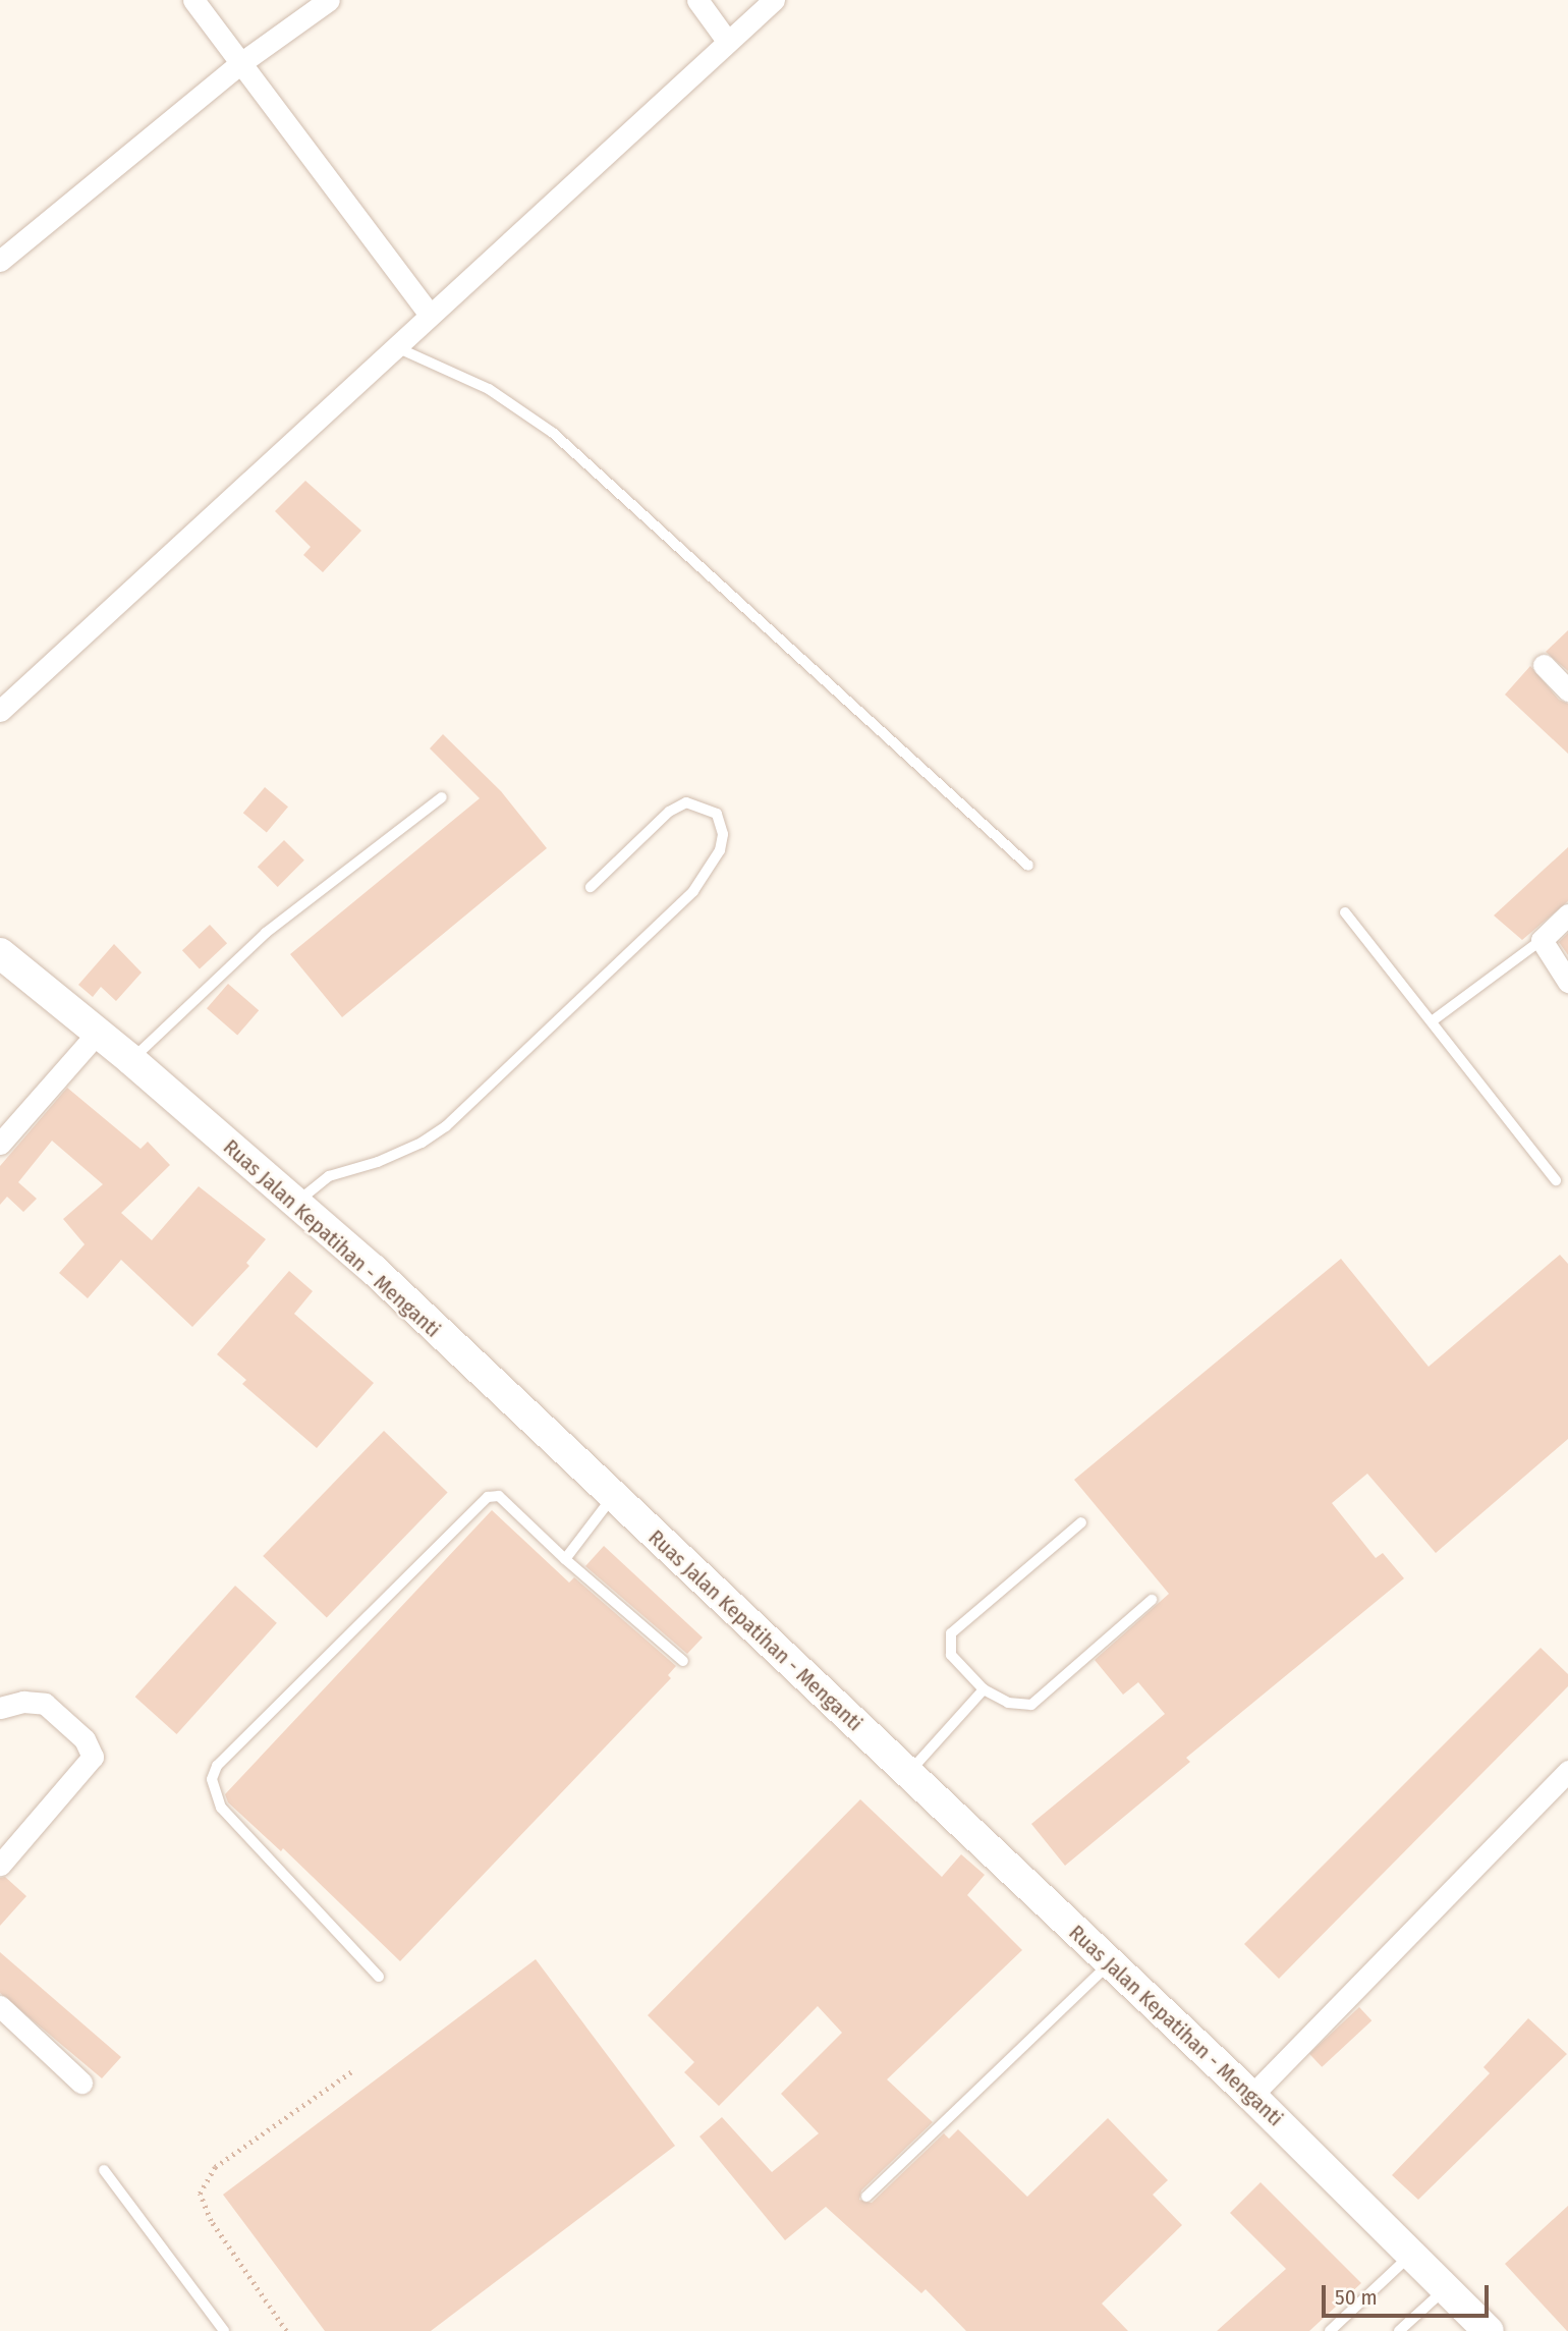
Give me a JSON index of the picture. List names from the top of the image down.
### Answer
{
  "streets": {
    "main road": ["Ruas Jalan Kepatihan - Menganti"]
  },
  "scale_bar": "50 m"
}
